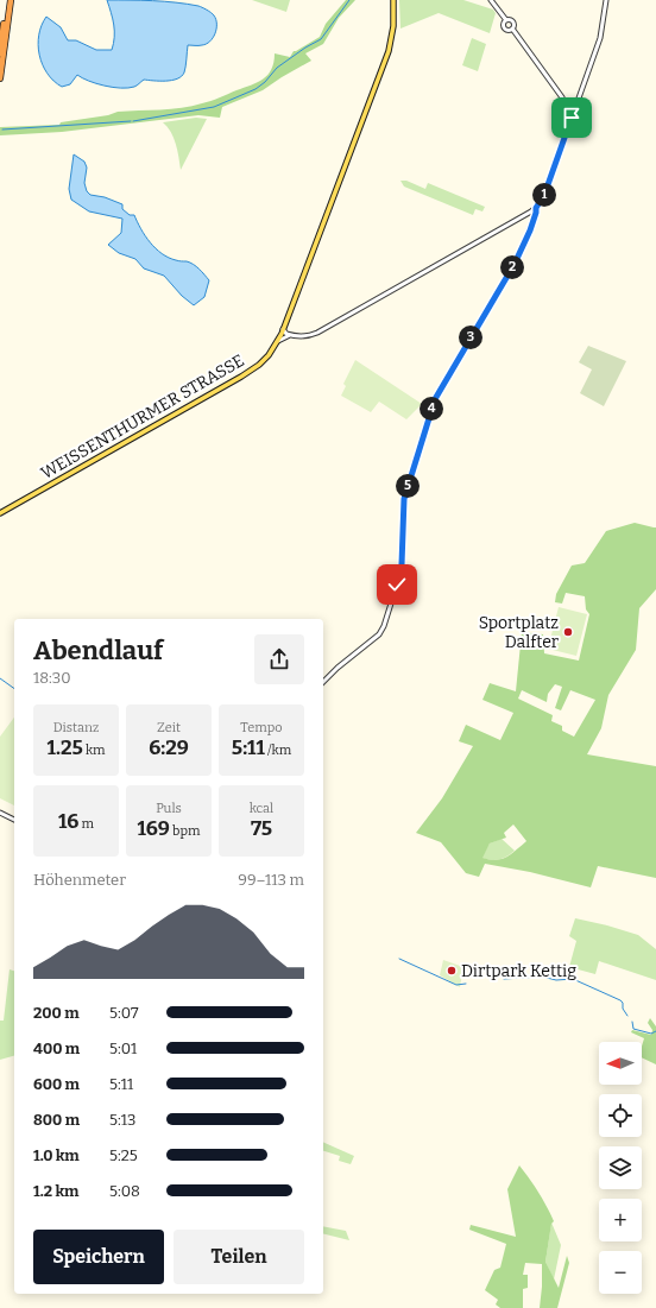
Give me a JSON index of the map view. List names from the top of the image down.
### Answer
{
  "streets": {
    "main road": ["WEISSENTHURMER STRASSE"]
  },
  "places": ["Sportplatz Dalfter", "Dirtpark Kettig"],
  "north": "left",
  "page": {
    "pins": [
      "1",
      "2",
      "3",
      "4",
      "5"
    ],
    "heading": ["Abendlauf", "18:30"],
    "stats": [
      ["Distanz", "1.25 km"],
      ["Zeit", "6:29"],
      ["Tempo", "5:11 /km"],
      ["16 m"],
      ["Puls", "169 bpm"],
      ["kcal", "75"]
    ],
    "chart": ["Höhenmeter", "99–113 m"],
    "list": [
      {
        "name": "200 m",
        "note": "5:07"
      },
      {
        "name": "400 m",
        "note": "5:01"
      },
      {
        "name": "600 m",
        "note": "5:11"
      },
      {
        "name": "800 m",
        "note": "5:13"
      },
      {
        "name": "1.0 km",
        "note": "5:25"
      },
      {
        "name": "1.2 km",
        "note": "5:08"
      }
    ],
    "map_buttons": ["+", "−"],
    "buttons": ["Speichern", "Teilen"]
  }
}
